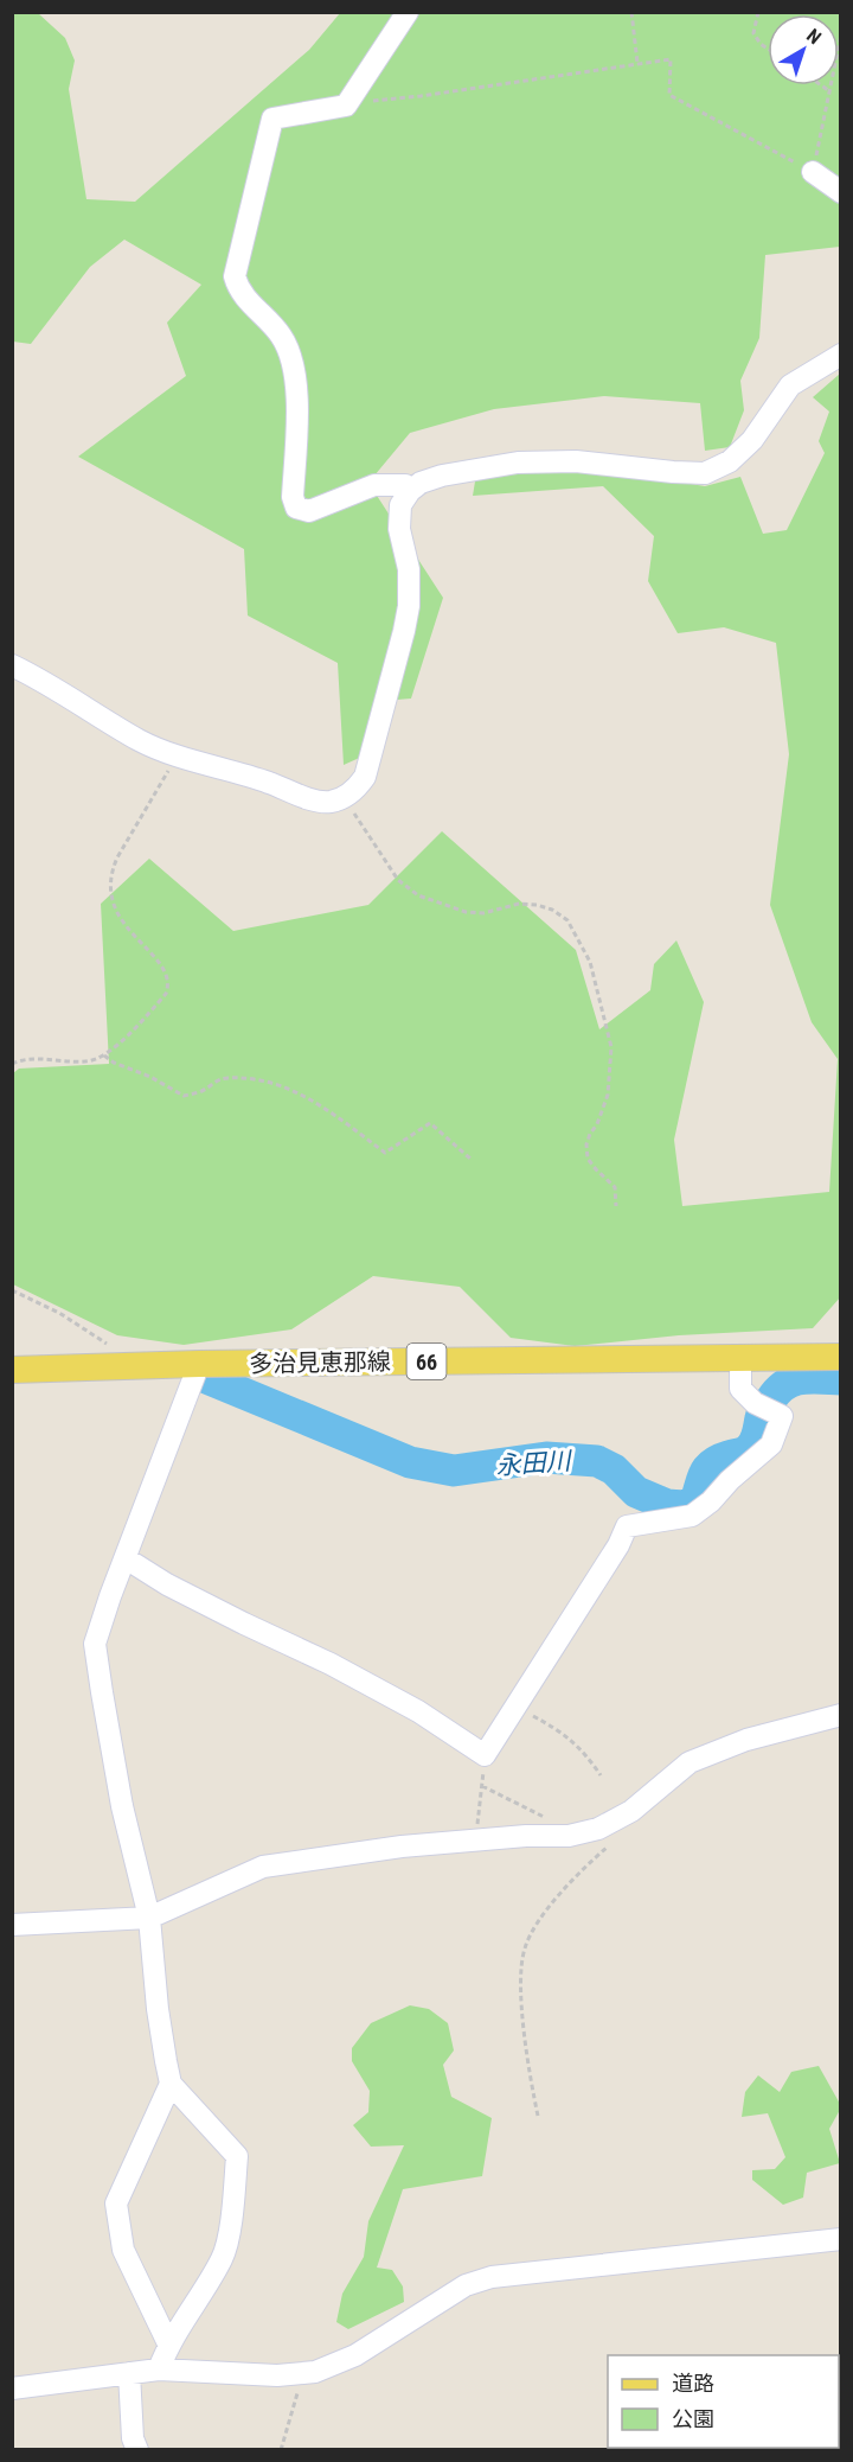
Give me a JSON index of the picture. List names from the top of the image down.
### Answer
{
  "streets": {
    "main road": ["66", "多治見恵那線"]
  },
  "water": ["永田川"],
  "legend": ["道路", "公園"],
  "north": "top right"
}
